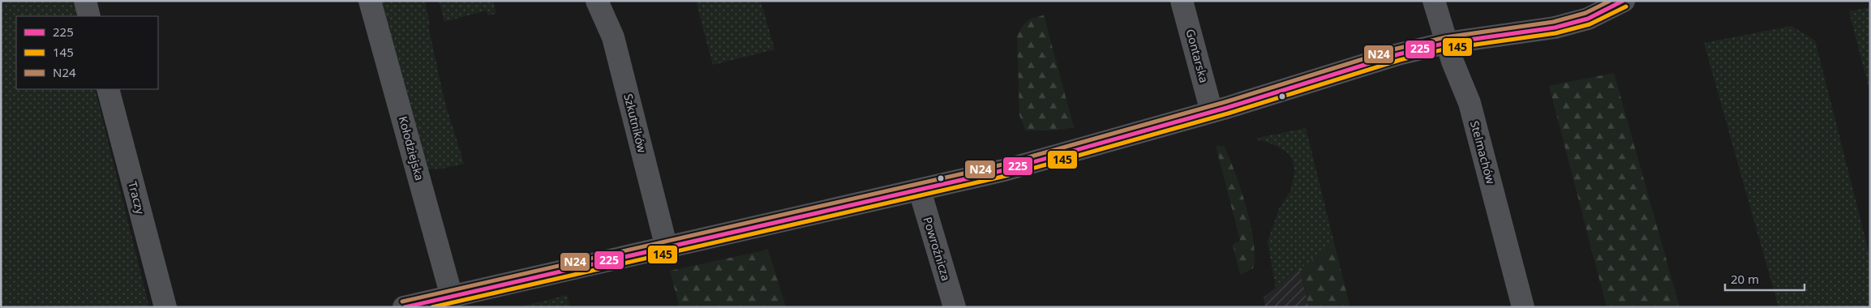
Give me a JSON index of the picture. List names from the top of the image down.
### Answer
{
  "streets": {
    "street": [
      "Gontarska",
      "Szkutników",
      "Kołodziejska",
      "Stelmachów",
      "Traczy",
      "Powroźnicza"
    ]
  },
  "lines": ["transit line 225", "transit line N24", "transit line 145"],
  "legend": ["225", "145", "N24"],
  "scale_bar": "20 m"
}
